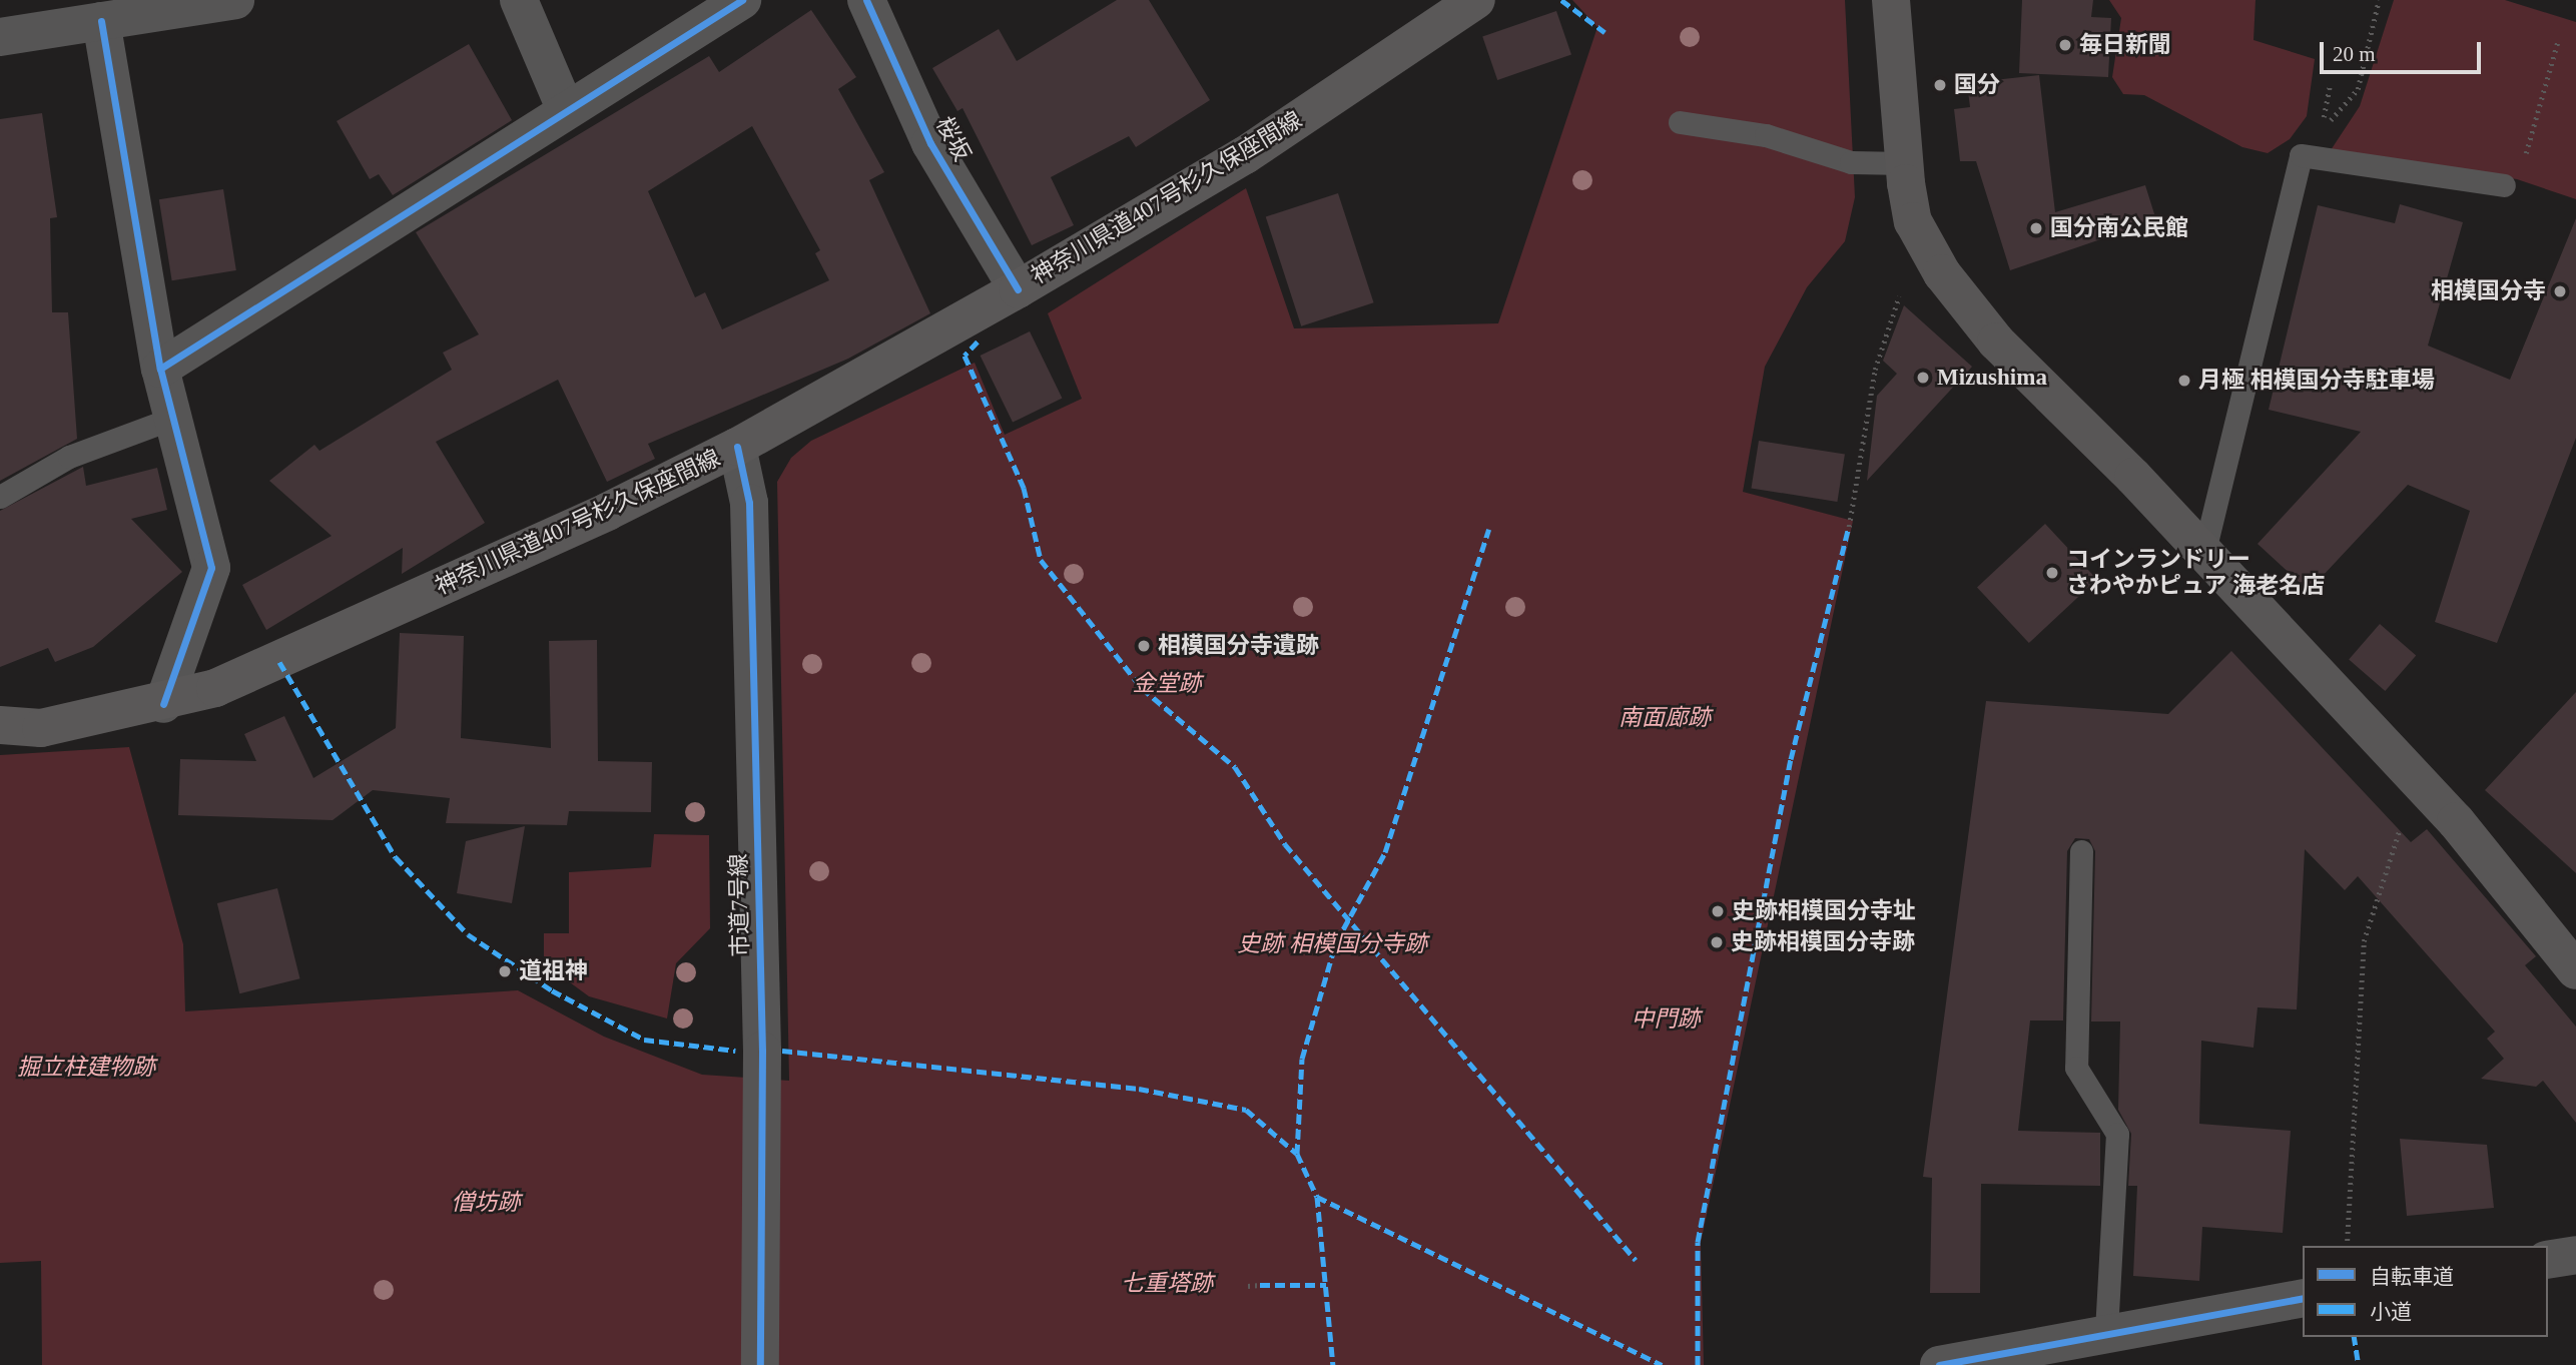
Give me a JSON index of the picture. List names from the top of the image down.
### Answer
{
  "streets": {
    "main road": ["神奈川県道407号杉久保座間線"],
    "street": ["桜坂", "市道7号線"]
  },
  "crossings": [
    ["桜坂", "神奈川県道407号杉久保座間線"],
    ["神奈川県道407号杉久保座間線", "市道7号線"]
  ],
  "parks": [
    "金堂跡",
    "南面廊跡",
    "史跡 相模国分寺跡",
    "中門跡",
    "掘立柱建物跡",
    "僧坊跡",
    "七重塔跡"
  ],
  "places": [
    "毎日新聞",
    "国分",
    "国分南公民館",
    "相模国分寺",
    "Mizushima",
    "月極 相模国分寺駐車場",
    "コインランドリー さわやかピュア 海老名店",
    "相模国分寺遺跡",
    "史跡相模国分寺址",
    "史跡相模国分寺跡",
    "道祖神"
  ],
  "legend": ["自転車道", "小道"],
  "scale_bar": "20 m"
}
